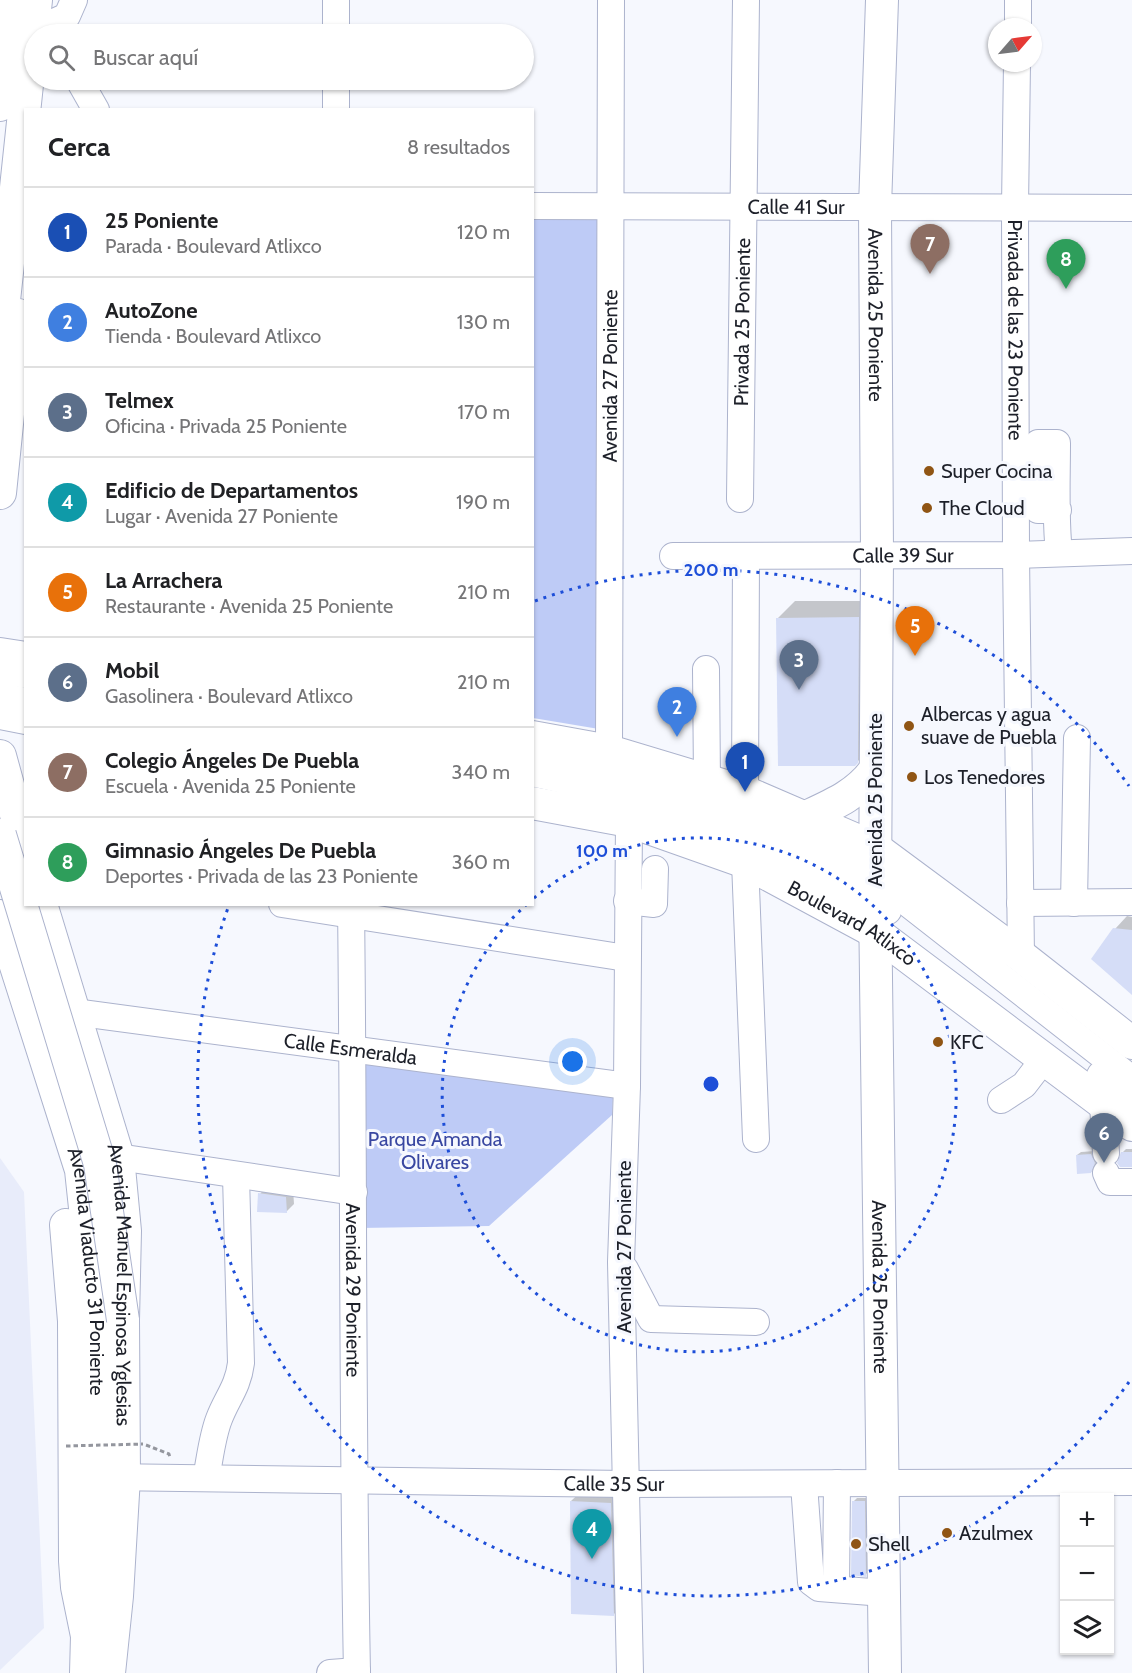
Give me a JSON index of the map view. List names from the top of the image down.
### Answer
{
  "streets": {
    "main road": [
      "Avenida 25 Poniente",
      "Boulevard Atlixco",
      "Avenida Viaducto 31 Poniente",
      "Avenida Manuel Espinosa Yglesias"
    ],
    "street": [
      "Calle 41 Sur",
      "Privada 25 Poniente",
      "Privada de las 23 Poniente",
      "Avenida 27 Poniente",
      "Calle 39 Sur",
      "Calle Esmeralda",
      "Avenida 29 Poniente",
      "Calle 35 Sur"
    ]
  },
  "crossings": [
    ["Calle 41 Sur", "Avenida 25 Poniente"],
    ["Calle 41 Sur", "Privada 25 Poniente"],
    ["Calle 41 Sur", "Privada de las 23 Poniente"],
    ["Calle 41 Sur", "Avenida 27 Poniente"],
    ["Avenida 25 Poniente", "Calle 39 Sur"],
    ["Avenida 25 Poniente", "Boulevard Atlixco"],
    ["Avenida 25 Poniente", "Calle 35 Sur"],
    ["Privada de las 23 Poniente", "Calle 39 Sur"],
    ["Avenida 27 Poniente", "Boulevard Atlixco"],
    ["Avenida 27 Poniente", "Calle Esmeralda"],
    ["Avenida 27 Poniente", "Calle 35 Sur"],
    ["Calle Esmeralda", "Avenida Manuel Espinosa Yglesias"],
    ["Calle Esmeralda", "Avenida 29 Poniente"],
    ["Avenida Viaducto 31 Poniente", "Avenida Manuel Espinosa Yglesias"],
    ["Avenida Manuel Espinosa Yglesias", "Calle 35 Sur"],
    ["Avenida 29 Poniente", "Calle 35 Sur"]
  ],
  "parks": ["Parque Amanda Olivares"],
  "places": [
    "Super Cocina",
    "The Cloud",
    "Albercas y agua suave de Puebla",
    "Los Tenedores",
    "KFC",
    "Azulmex",
    "Shell"
  ],
  "north": "top right",
  "page": {
    "search": "Buscar aquí",
    "heading": ["Cerca", "8 resultados"],
    "list": [
      {
        "mark": "1",
        "name": "25 Poniente",
        "note": "Parada · Boulevard Atlixco",
        "value": "120 m"
      },
      {
        "mark": "2",
        "name": "AutoZone",
        "note": "Tienda · Boulevard Atlixco",
        "value": "130 m"
      },
      {
        "mark": "3",
        "name": "Telmex",
        "note": "Oficina · Privada 25 Poniente",
        "value": "170 m"
      },
      {
        "mark": "4",
        "name": "Edificio de Departamentos",
        "note": "Lugar · Avenida 27 Poniente",
        "value": "190 m"
      },
      {
        "mark": "5",
        "name": "La Arrachera",
        "note": "Restaurante · Avenida 25 Poniente",
        "value": "210 m"
      },
      {
        "mark": "6",
        "name": "Mobil",
        "note": "Gasolinera · Boulevard Atlixco",
        "value": "210 m"
      },
      {
        "mark": "7",
        "name": "Colegio Ángeles De Puebla",
        "note": "Escuela · Avenida 25 Poniente",
        "value": "340 m"
      },
      {
        "mark": "8",
        "name": "Gimnasio Ángeles De Puebla",
        "note": "Deportes · Privada de las 23 Poniente",
        "value": "360 m"
      }
    ],
    "pins": [
      "7",
      "8",
      "5",
      "3",
      "2",
      "1",
      "6",
      "4"
    ],
    "map_buttons": ["+", "−"]
  },
  "rings": ["200 m", "100 m"]
}
